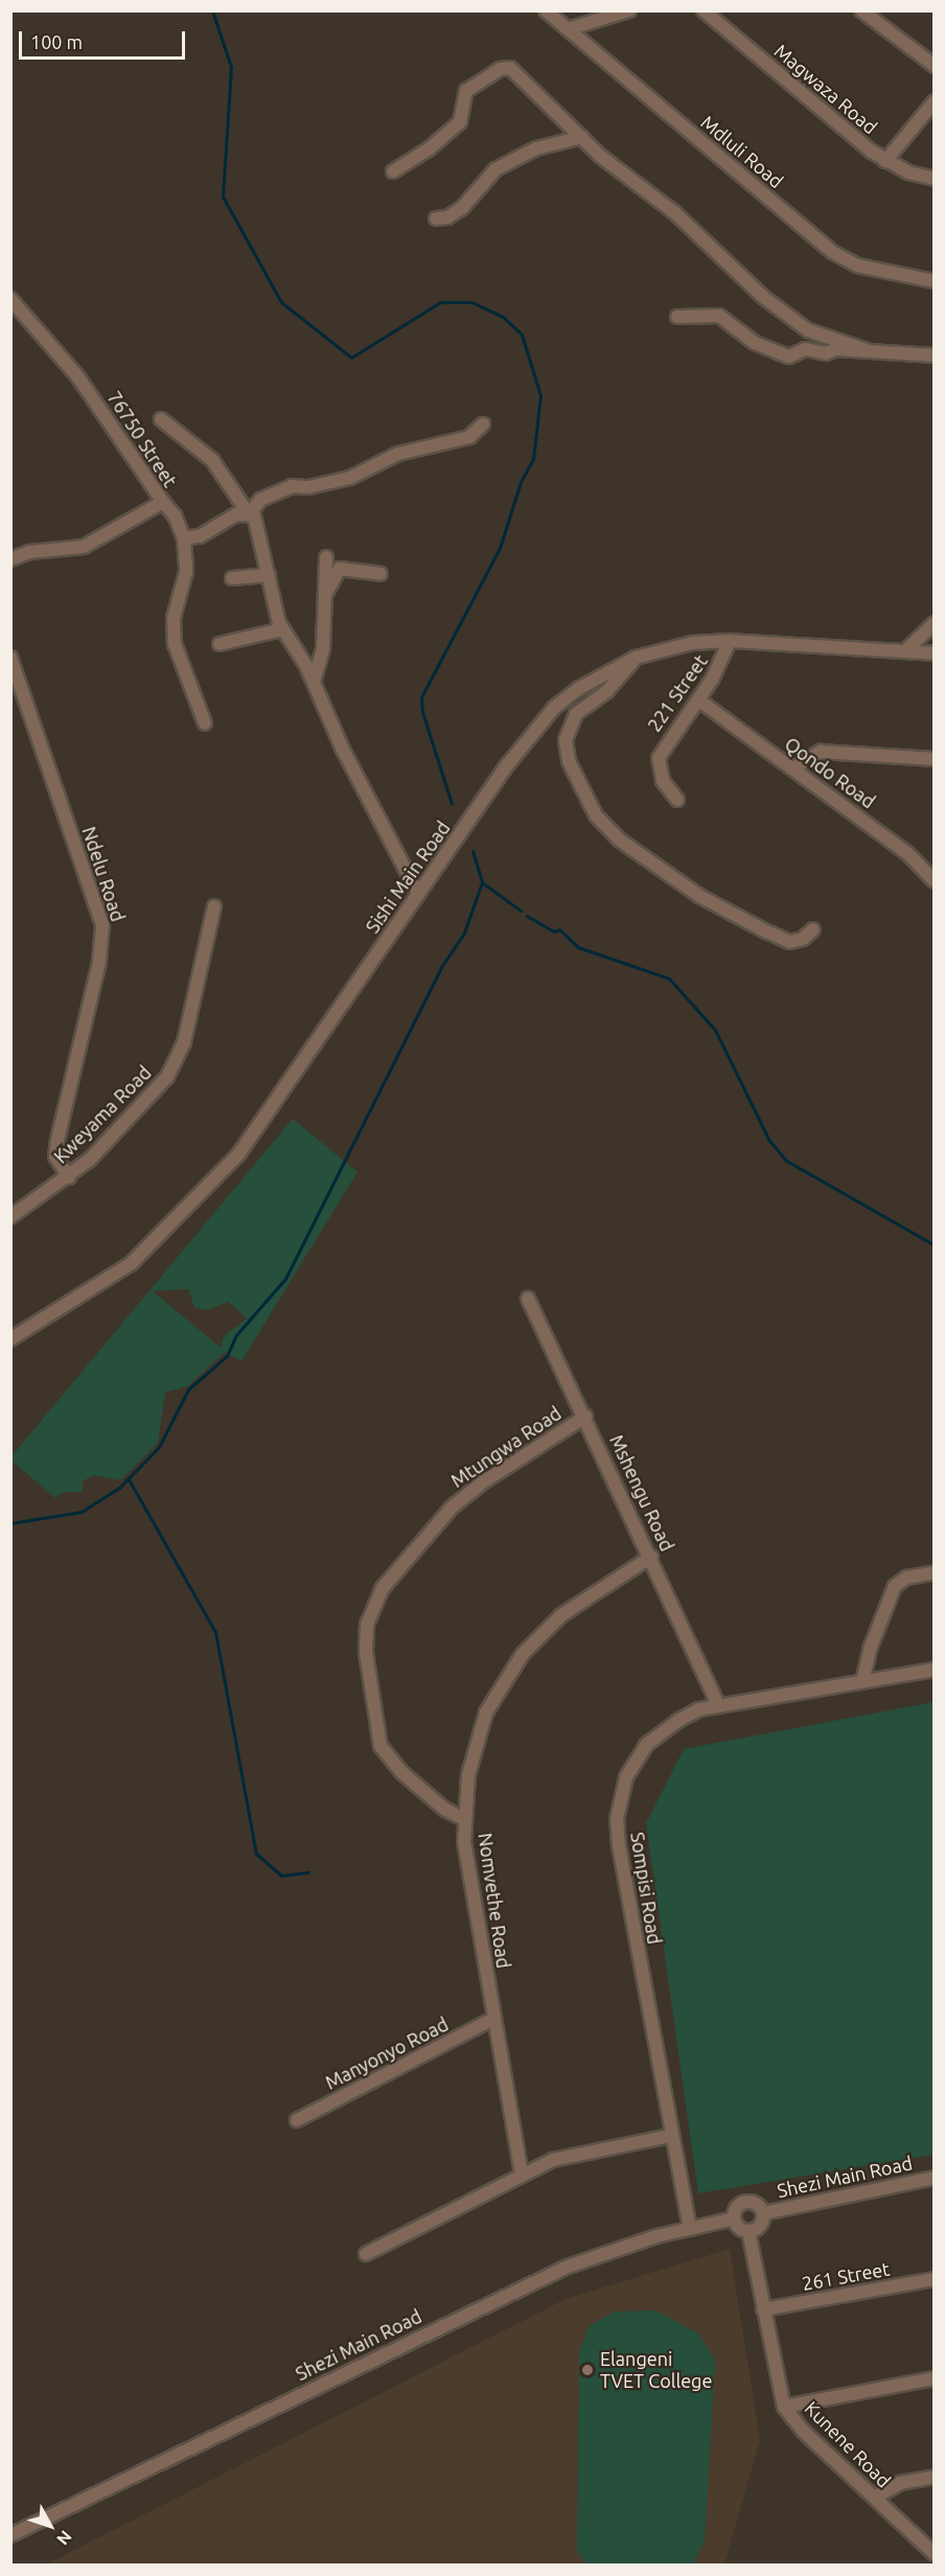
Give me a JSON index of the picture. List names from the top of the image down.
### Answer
{
  "streets": {
    "street": [
      "Magwaza Road",
      "Mdluli Road",
      "76750 Street",
      "221 Street",
      "Qondo Road",
      "Ndelu Road",
      "Sishi Main Road",
      "Kweyama Road",
      "Mtungwa Road",
      "Mshengu Road",
      "Sompisi Road",
      "Nomvethe Road",
      "Manyonyo Road",
      "Shezi Main Road",
      "261 Street",
      "Kunene Road"
    ]
  },
  "crossings": [
    ["221 Street", "Qondo Road"],
    ["221 Street", "Sishi Main Road"],
    ["Ndelu Road", "Kweyama Road"],
    ["Mtungwa Road", "Mshengu Road"],
    ["Mtungwa Road", "Nomvethe Road"],
    ["Mshengu Road", "Sompisi Road"],
    ["Mshengu Road", "Nomvethe Road"],
    ["Sompisi Road", "Shezi Main Road"],
    ["Nomvethe Road", "Manyonyo Road"],
    ["Shezi Main Road", "Kunene Road"],
    ["261 Street", "Kunene Road"]
  ],
  "places": ["Elangeni TVET College"],
  "scale_bar": "100 m",
  "north": "bottom right"
}
